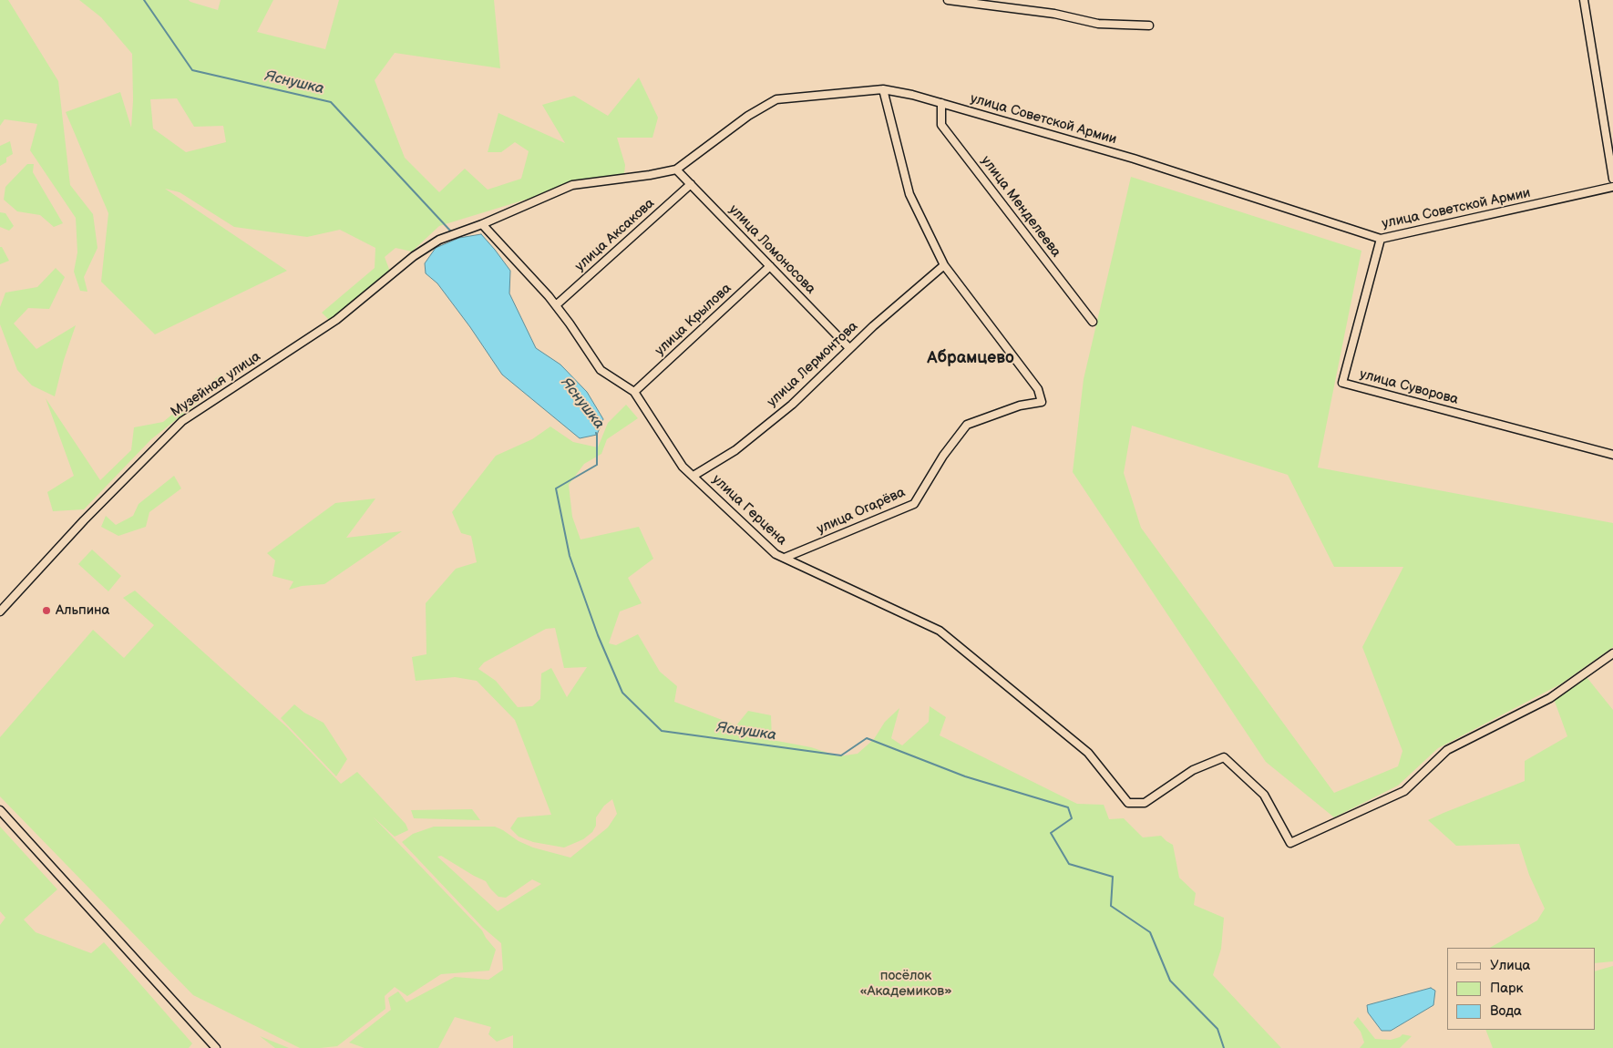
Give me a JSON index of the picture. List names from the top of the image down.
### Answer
{
  "streets": {
    "street": [
      "улица Советской Армии",
      "улица Менделеева",
      "улица Аксакова",
      "улица Ломоносова",
      "улица Крылова",
      "улица Лермонтова",
      "Музейная улица",
      "улица Суворова",
      "улица Герцена",
      "улица Огарёва"
    ]
  },
  "crossings": [
    ["улица Советской Армии", "улица Менделеева"],
    ["улица Советской Армии", "улица Ломоносова"],
    ["улица Советской Армии", "Музейная улица"],
    ["улица Советской Армии", "улица Суворова"],
    ["улица Советской Армии", "улица Герцена"],
    ["улица Аксакова", "улица Ломоносова"],
    ["улица Аксакова", "улица Герцена"],
    ["улица Ломоносова", "улица Крылова"],
    ["улица Ломоносова", "улица Лермонтова"],
    ["улица Крылова", "улица Герцена"],
    ["улица Лермонтова", "улица Герцена"],
    ["улица Лермонтова", "улица Огарёва"],
    ["Музейная улица", "улица Герцена"],
    ["улица Герцена", "улица Огарёва"]
  ],
  "districts": ["Абрамцево"],
  "water": ["Яснушка"],
  "parks": ["посёлок «Академиков»"],
  "places": ["Альпина"],
  "legend": ["Улица", "Парк", "Вода"]
}
